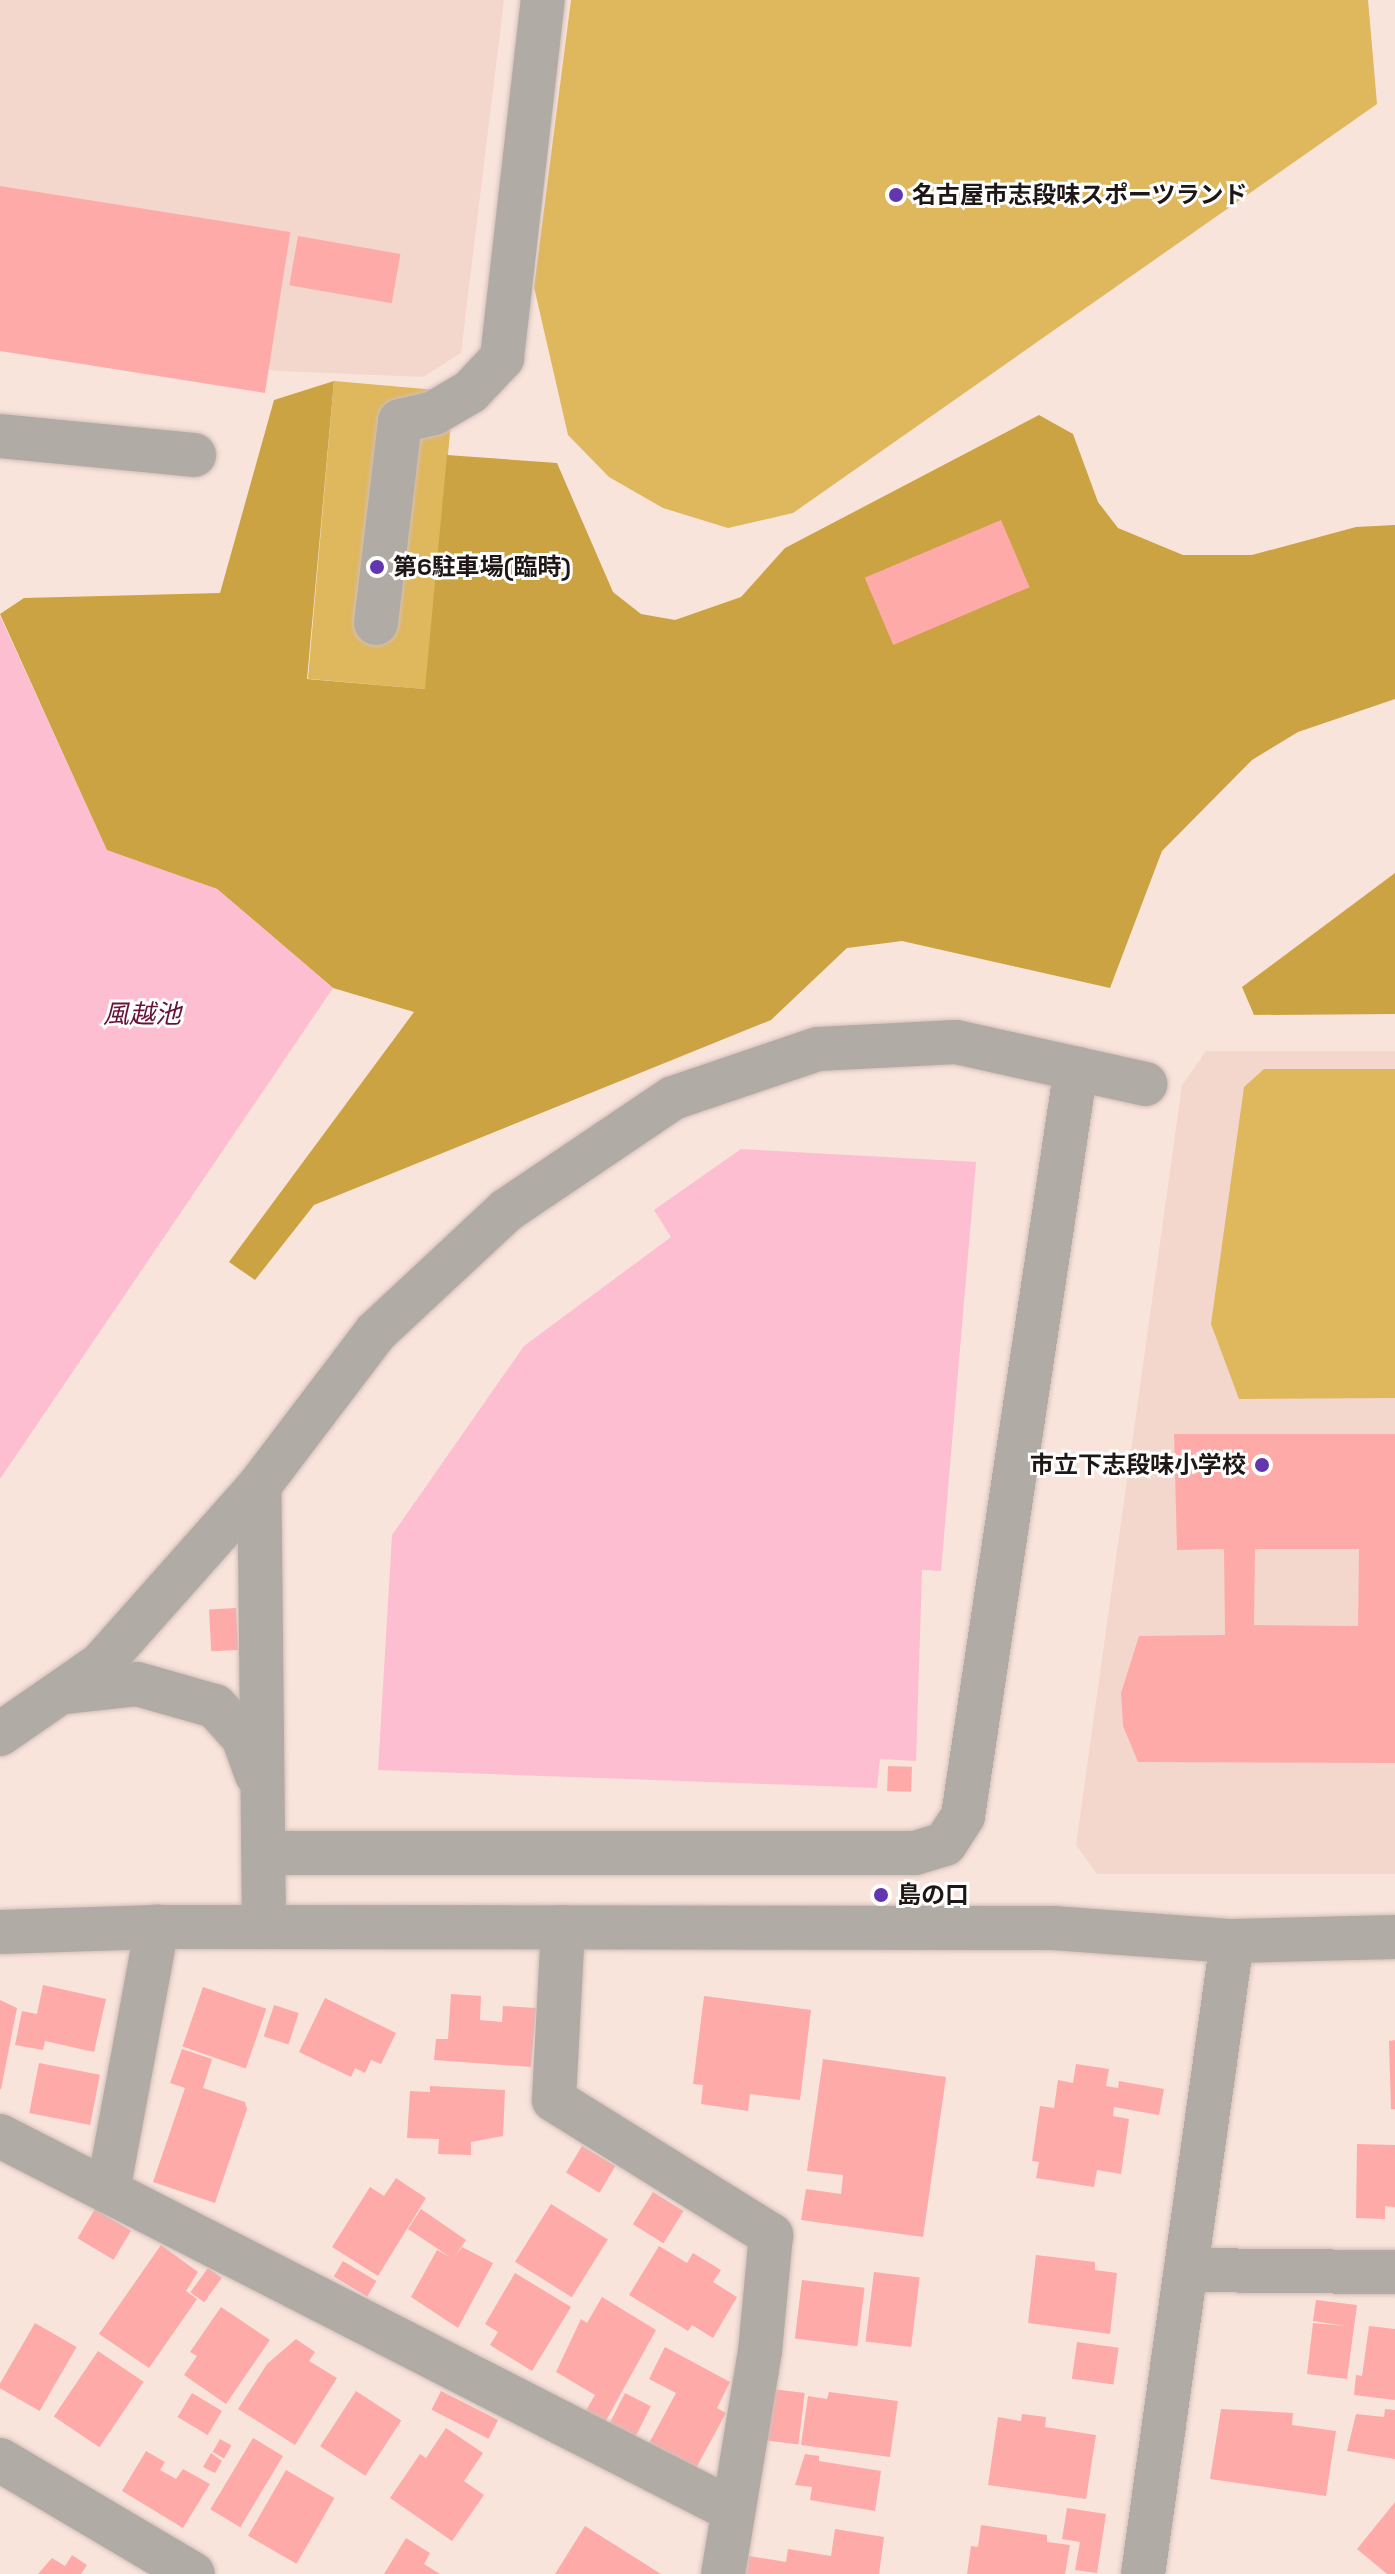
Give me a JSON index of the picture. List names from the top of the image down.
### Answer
{
  "water": ["風越池"],
  "places": [
    "名古屋市志段味スポーツランド",
    "第6駐車場(臨時)",
    "市立下志段味小学校",
    "島の口"
  ]
}
